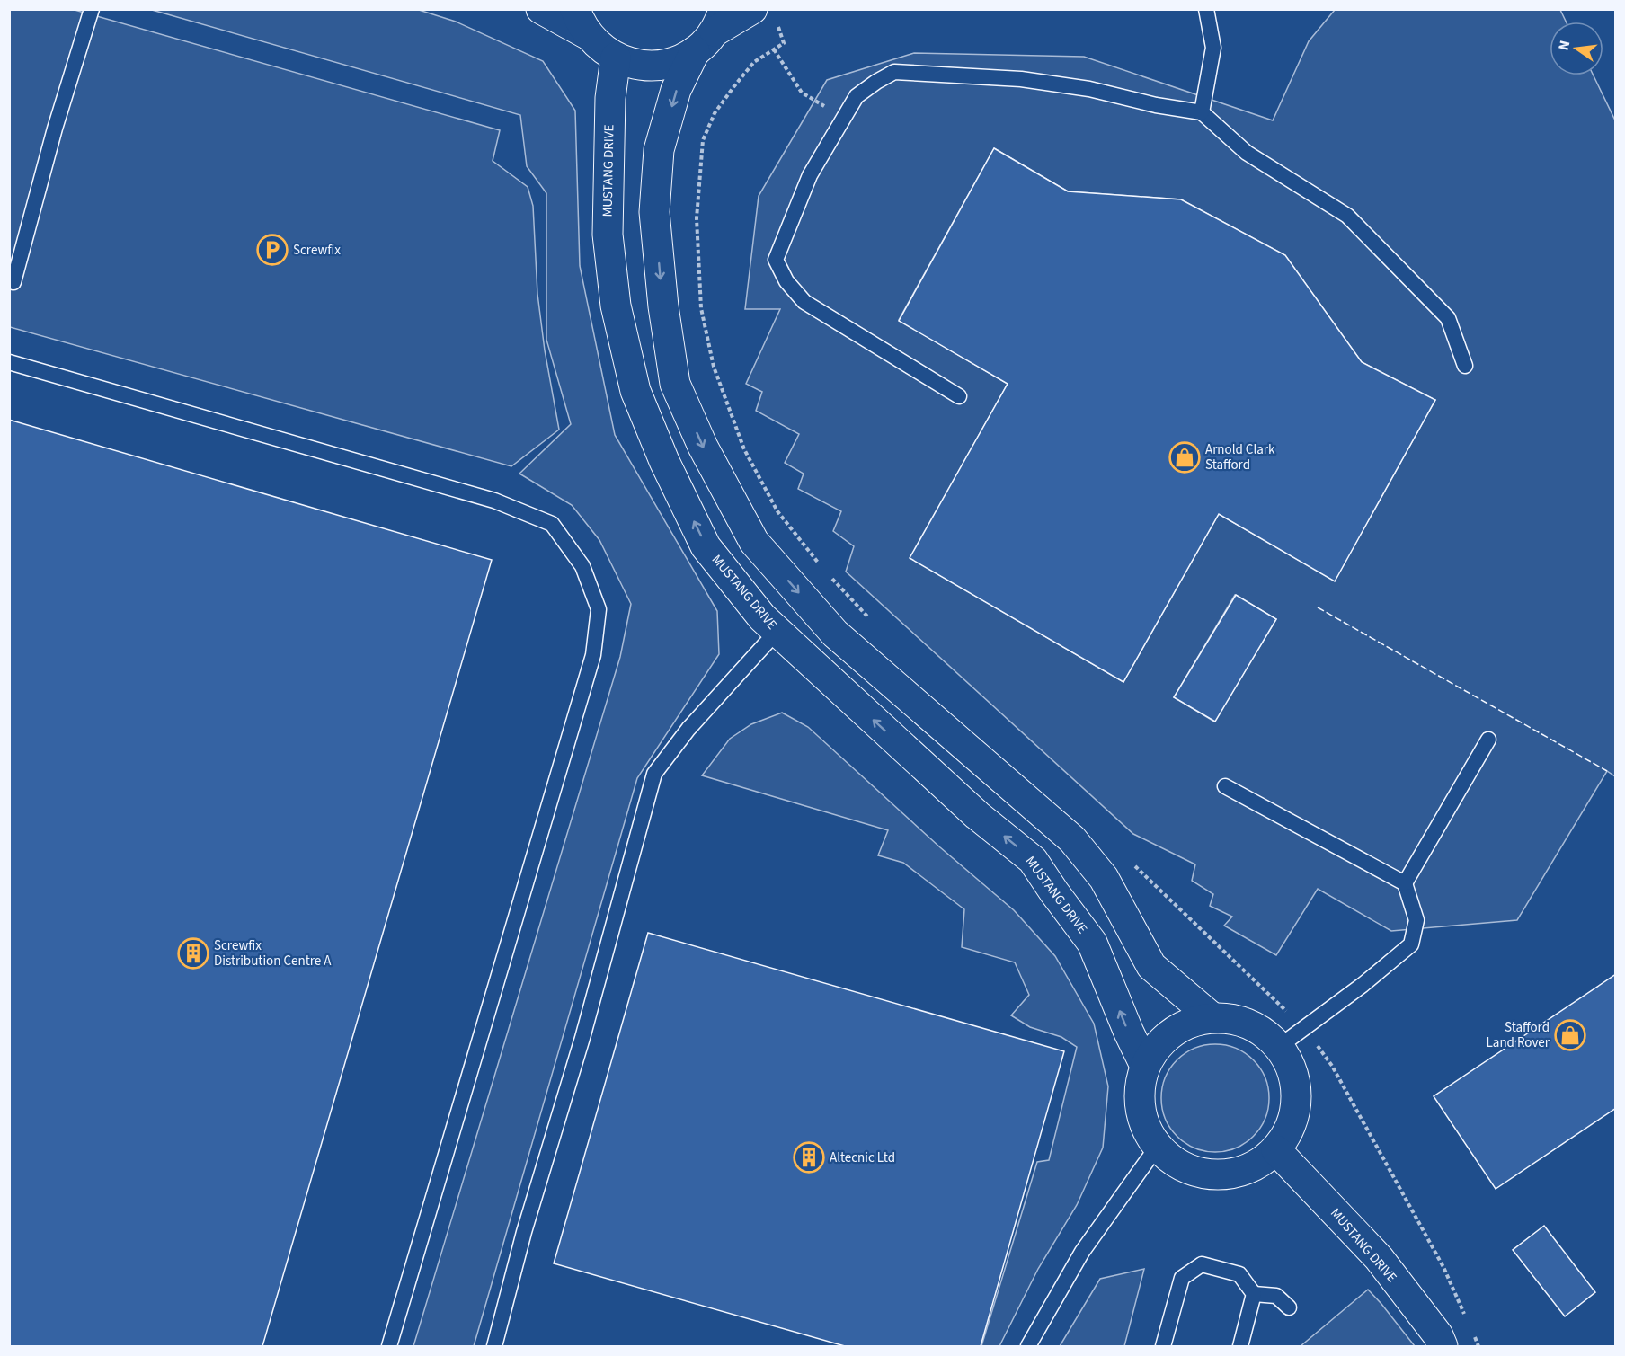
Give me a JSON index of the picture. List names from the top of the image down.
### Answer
{
  "streets": {
    "street": ["MUSTANG DRIVE"]
  },
  "places": {
    "parking": ["Screwfix"],
    "shop": ["Arnold Clark Stafford", "Stafford Land Rover"],
    "building": ["Screwfix Distribution Centre A", "Altecnic Ltd"]
  },
  "north": "left"
}
